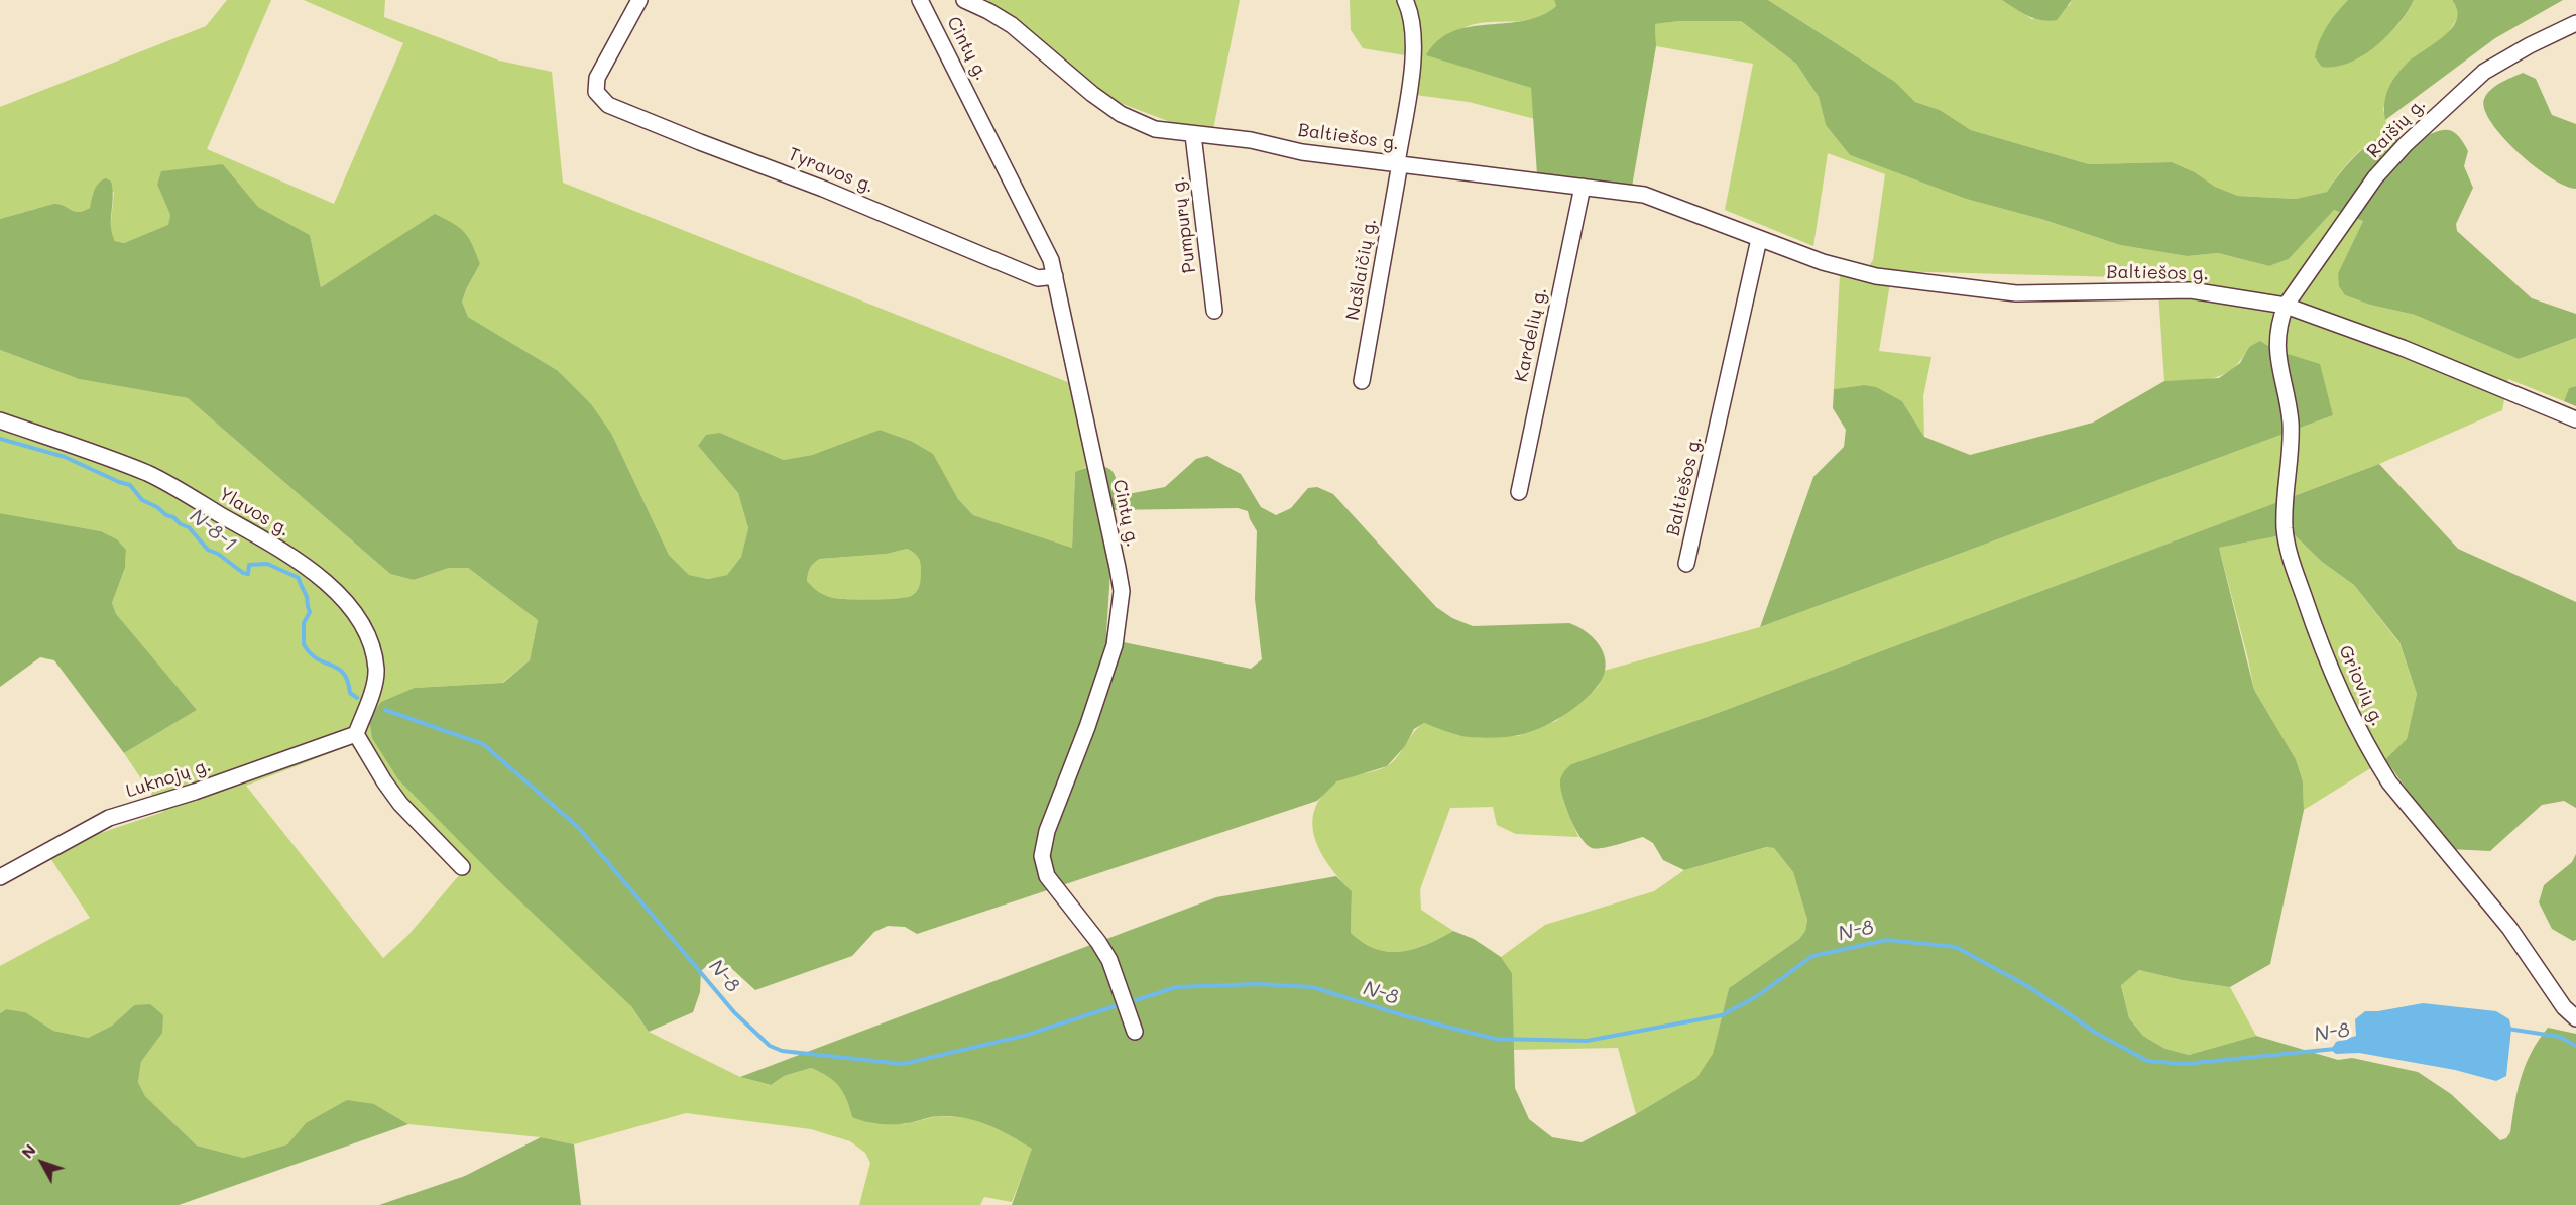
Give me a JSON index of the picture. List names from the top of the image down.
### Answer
{
  "streets": {
    "street": [
      "Cintų g.",
      "Raišių g.",
      "Baltiešos g.",
      "Tyravos g.",
      "Pumpurų g.",
      "Našlaičių g.",
      "Kardelių g.",
      "Ylavos g.",
      "Griovių g.",
      "Luknojų g."
    ]
  },
  "crossings": [
    ["Cintų g.", "Tyravos g."],
    ["Raišių g.", "Baltiešos g."],
    ["Raišių g.", "Griovių g."],
    ["Baltiešos g.", "Pumpurų g."],
    ["Baltiešos g.", "Našlaičių g."],
    ["Baltiešos g.", "Kardelių g."],
    ["Baltiešos g.", "Griovių g."],
    ["Ylavos g.", "Luknojų g."]
  ],
  "water": ["N-8-1", "N-8"],
  "north": "top left"
}
